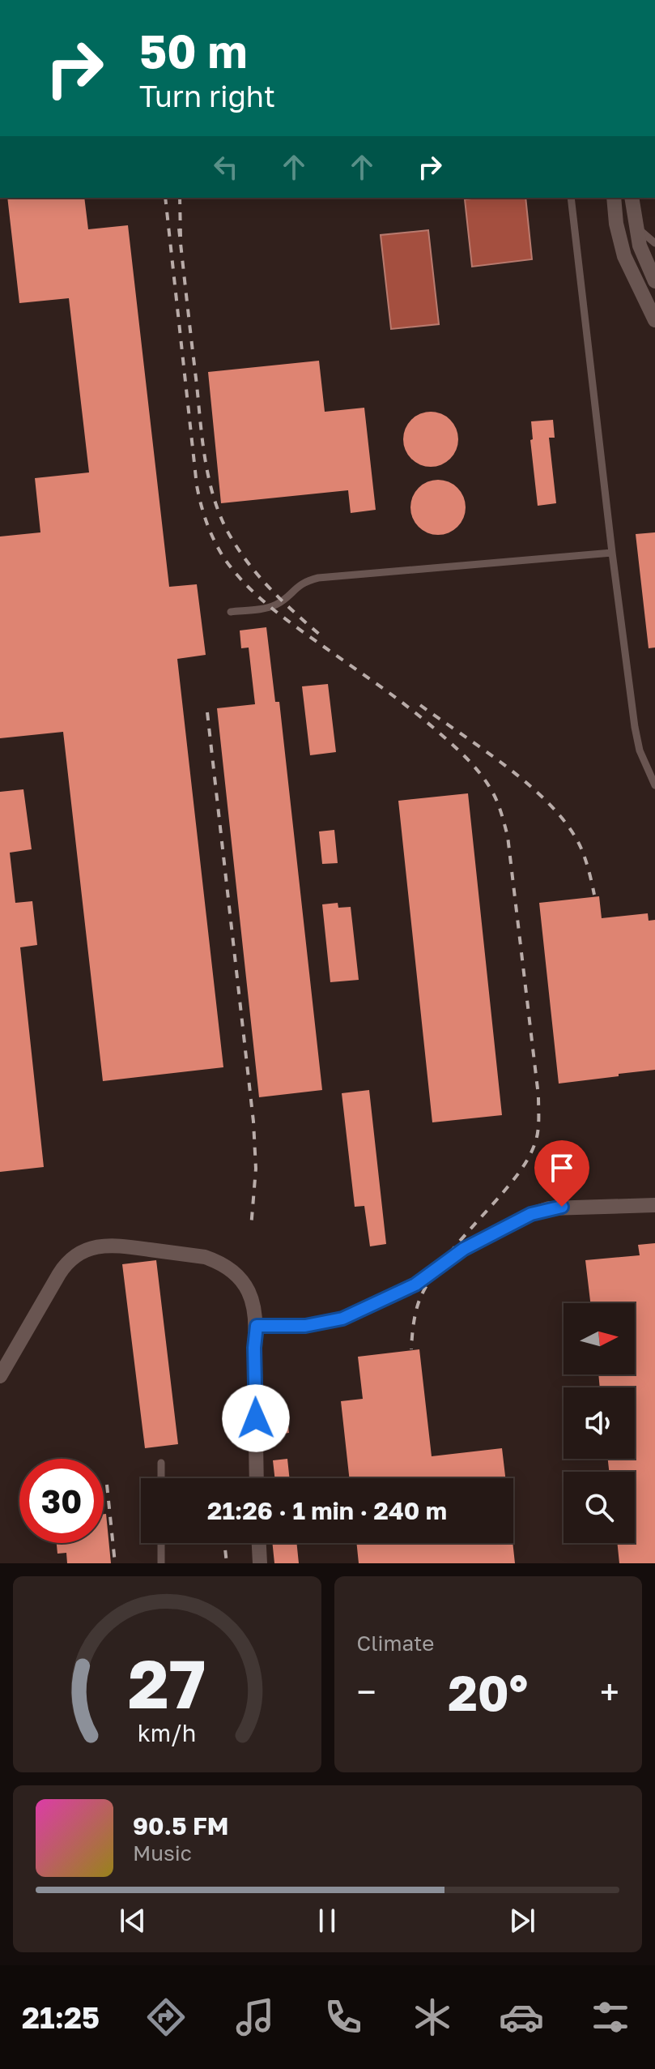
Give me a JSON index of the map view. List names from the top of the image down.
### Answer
{
  "north": "right",
  "page": {
    "turn": ["50 m", "Turn right"],
    "limit": "30",
    "trip": "21:26 · 1 min · 240 m",
    "tile": "Climate",
    "heat": ["−", "20°", "+"],
    "song": ["90.5 FM", "Music"],
    "tabs": "21:25",
    "gauge": ["27", "km/h"]
  }
}
